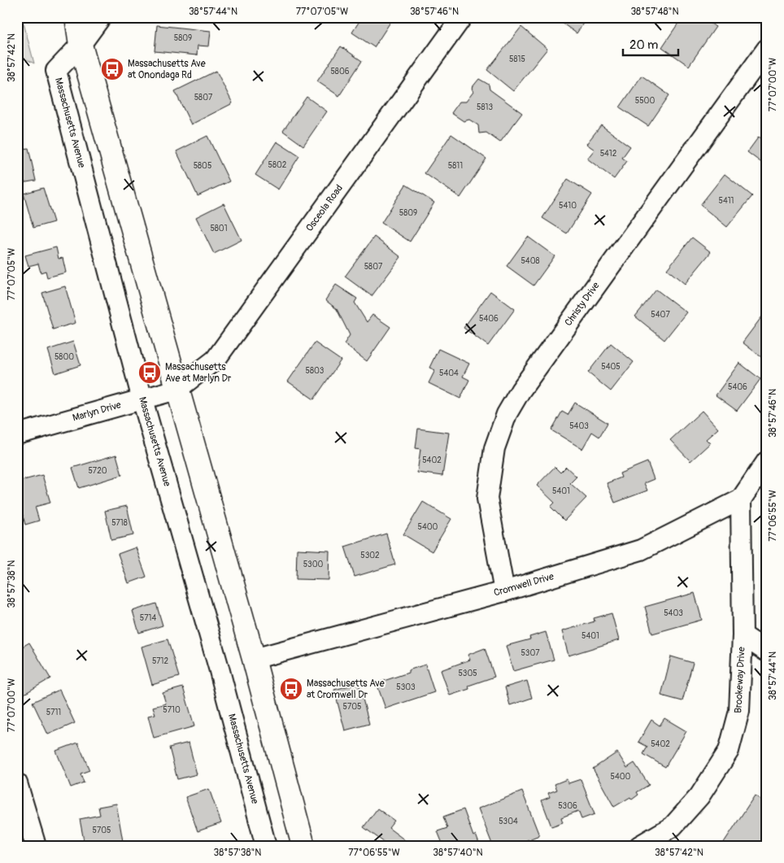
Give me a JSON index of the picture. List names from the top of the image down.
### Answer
{
  "streets": {
    "street": [
      "Massachusetts Avenue",
      "Osceola Road",
      "Christy Drive",
      "Marlyn Drive",
      "Cromwell Drive",
      "Brookeway Drive"
    ]
  },
  "crossings": [
    ["Massachusetts Avenue", "Marlyn Drive"],
    ["Osceola Road", "Marlyn Drive"],
    ["Christy Drive", "Cromwell Drive"],
    ["Cromwell Drive", "Brookeway Drive"]
  ],
  "places": {
    "bus stop": ["Massachusetts Ave at Onondaga Rd", "Massachusetts Ave at Marlyn Dr", "Massachusetts Ave at Cromwell Dr"]
  },
  "house_numbers": [
    "5809",
    "5815",
    "5806",
    "5807",
    "5500",
    "5813",
    "5412",
    "5802",
    "5805",
    "5811",
    "5411",
    "5410",
    "5809",
    "5801",
    "5408",
    "5807",
    "5407",
    "5406",
    "5800",
    "5405",
    "5803",
    "5404",
    "5406",
    "5403",
    "5402",
    "5720",
    "5401",
    "5718",
    "5400",
    "5302",
    "5300",
    "5403",
    "5714",
    "5401",
    "5307",
    "5712",
    "5305",
    "5303",
    "5705",
    "5710",
    "5711",
    "5402",
    "5400",
    "5306",
    "5304",
    "5705"
  ],
  "scale_bar": "20 m",
  "coordinates": [
    "38°57'44\"N",
    "77°07'05\"W",
    "38°57'46\"N",
    "38°57'48\"N",
    "38°57'42\"N",
    "77°07'00\"W",
    "77°06'55\"W",
    "38°57'38\"N",
    "38°57'40\"N"
  ]
}
